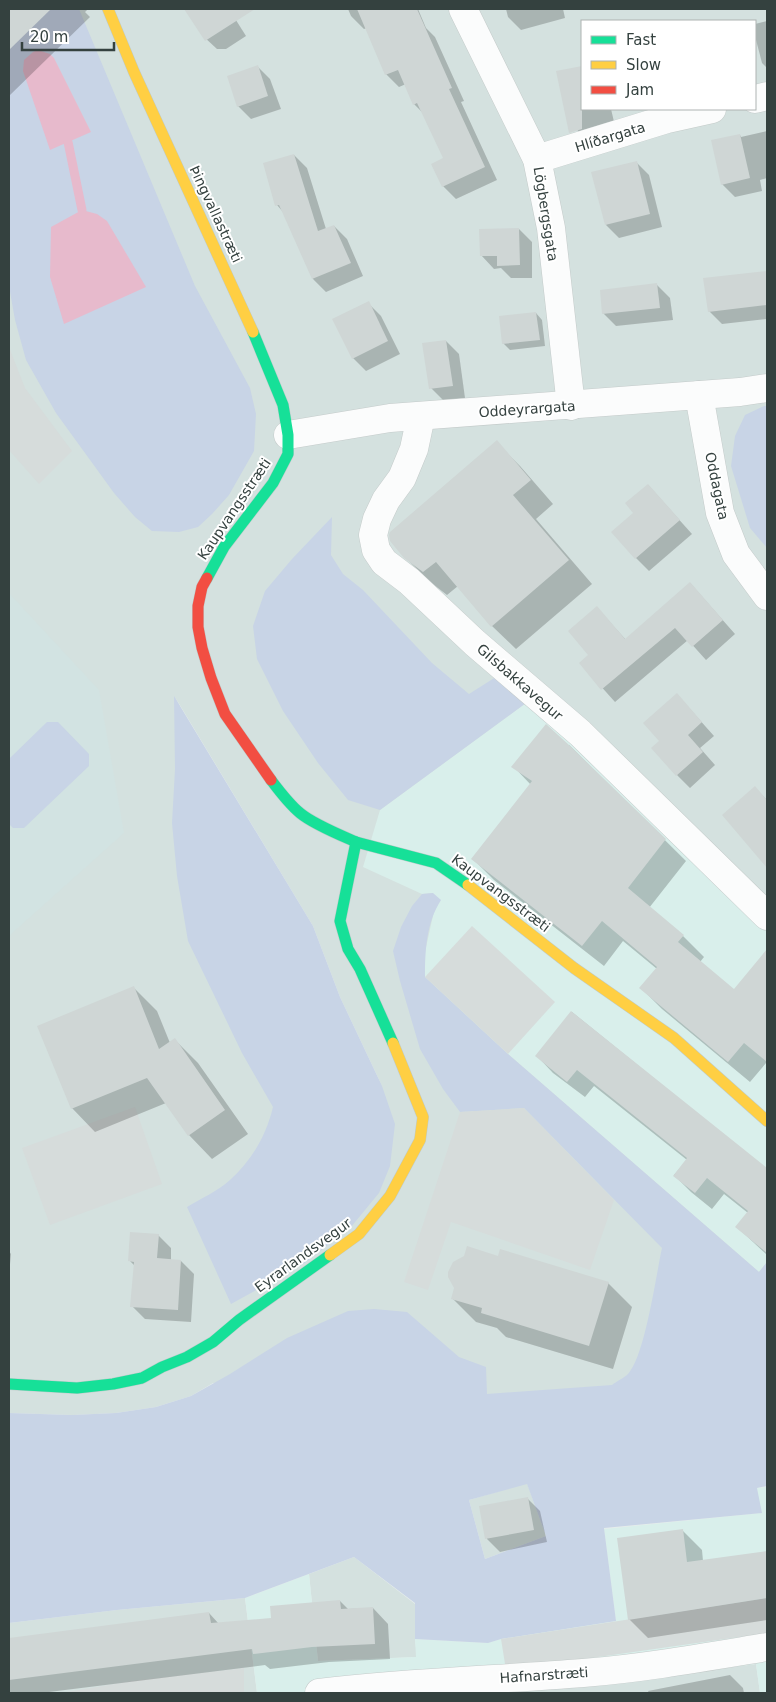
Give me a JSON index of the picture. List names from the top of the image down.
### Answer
{
  "streets": {
    "main road": ["Þingvallastræti", "Kaupvangsstræti", "Eyrarlandsvegur"],
    "street": [
      "Hlíðargata",
      "Lögbergsgata",
      "Oddeyrargata",
      "Oddagata",
      "Gilsbakkavegur",
      "Hafnarstræti"
    ]
  },
  "crossings": [
    ["Hlíðargata", "Lögbergsgata"],
    ["Þingvallastræti", "Oddeyrargata"],
    ["Þingvallastræti", "Kaupvangsstræti"],
    ["Lögbergsgata", "Oddeyrargata"],
    ["Oddeyrargata", "Oddagata"],
    ["Oddeyrargata", "Kaupvangsstræti"],
    ["Oddeyrargata", "Gilsbakkavegur"],
    ["Kaupvangsstræti", "Eyrarlandsvegur"]
  ],
  "legend": ["Fast", "Slow", "Jam"],
  "scale_bar": "20 m"
}
